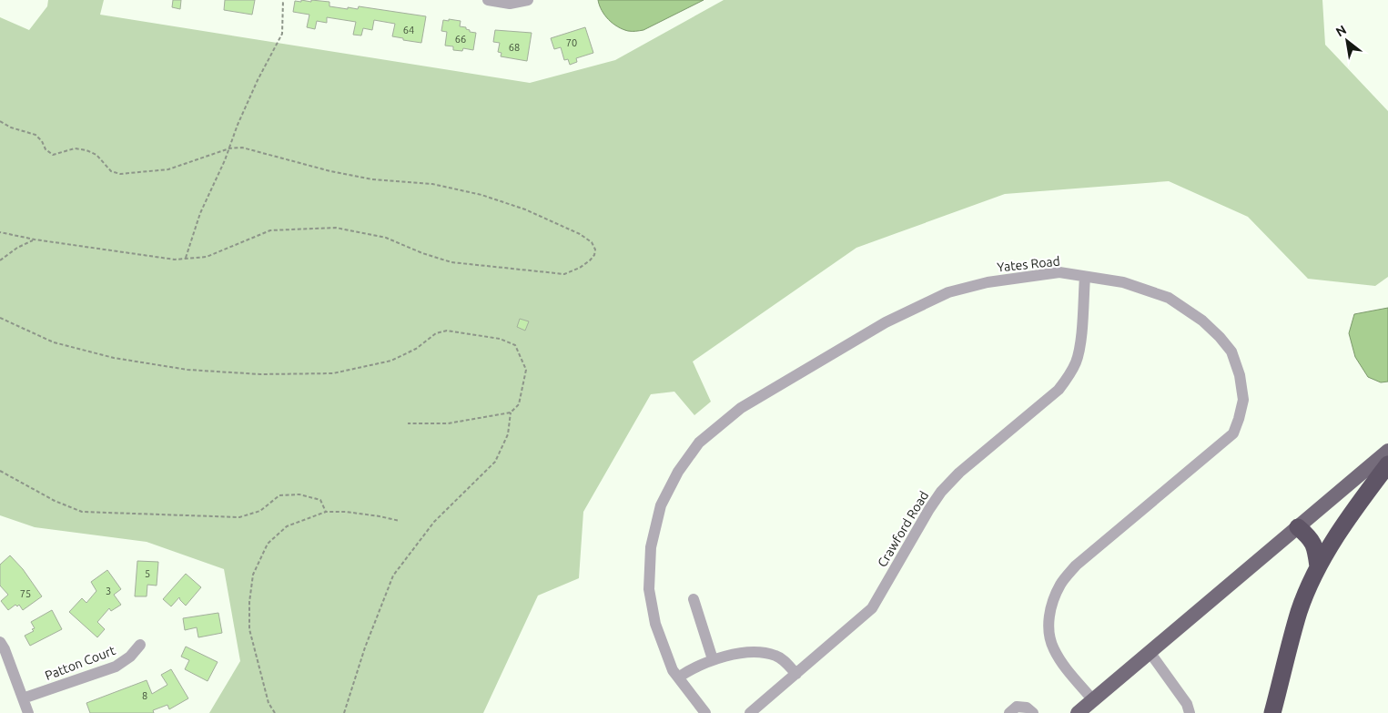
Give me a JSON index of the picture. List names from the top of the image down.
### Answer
{
  "streets": {
    "street": ["Yates Road", "Crawford Road", "Patton Court"]
  },
  "crossings": [
    ["Yates Road", "Crawford Road"]
  ],
  "house_numbers": [
    "64",
    "66",
    "70",
    "68",
    "5",
    "3",
    "75",
    "8"
  ],
  "north": "top left"
}
